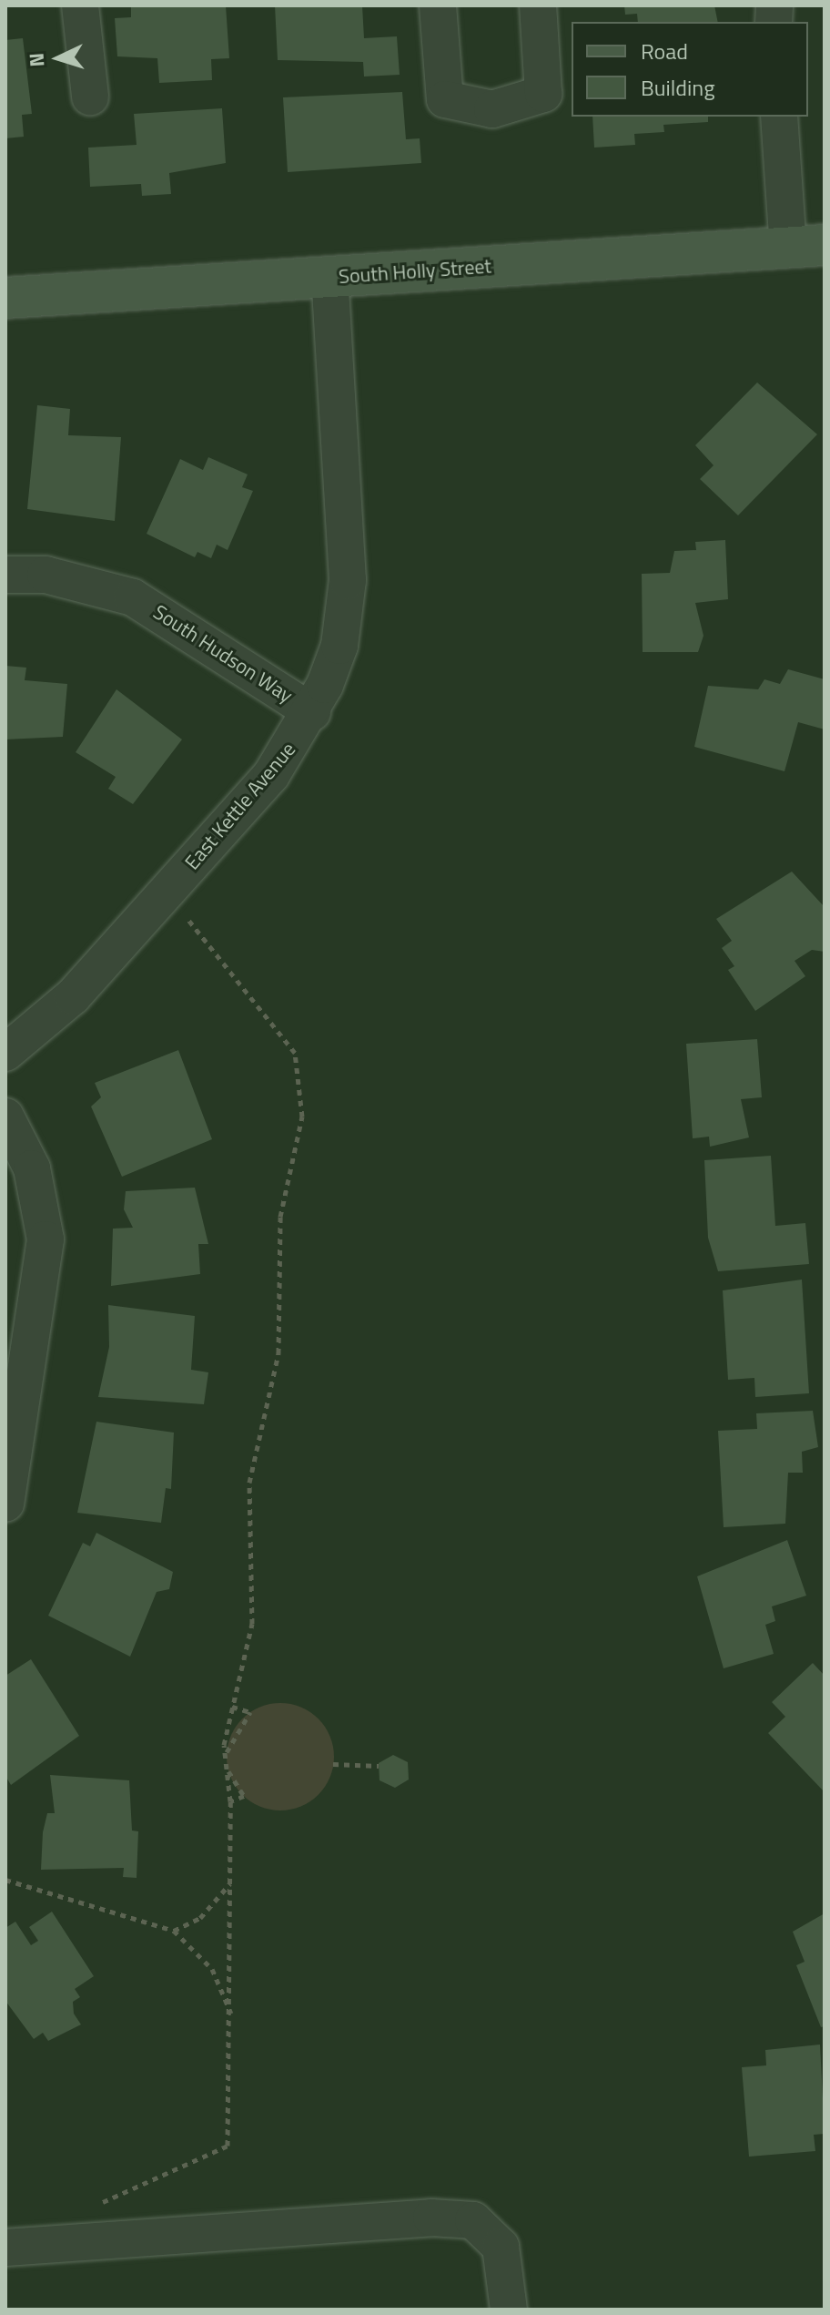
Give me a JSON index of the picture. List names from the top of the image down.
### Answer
{
  "streets": {
    "main road": ["South Holly Street"],
    "street": ["South Hudson Way", "East Kettle Avenue"]
  },
  "crossings": [
    ["South Holly Street", "East Kettle Avenue"],
    ["South Hudson Way", "East Kettle Avenue"]
  ],
  "legend": ["Road", "Building"],
  "north": "left"
}
